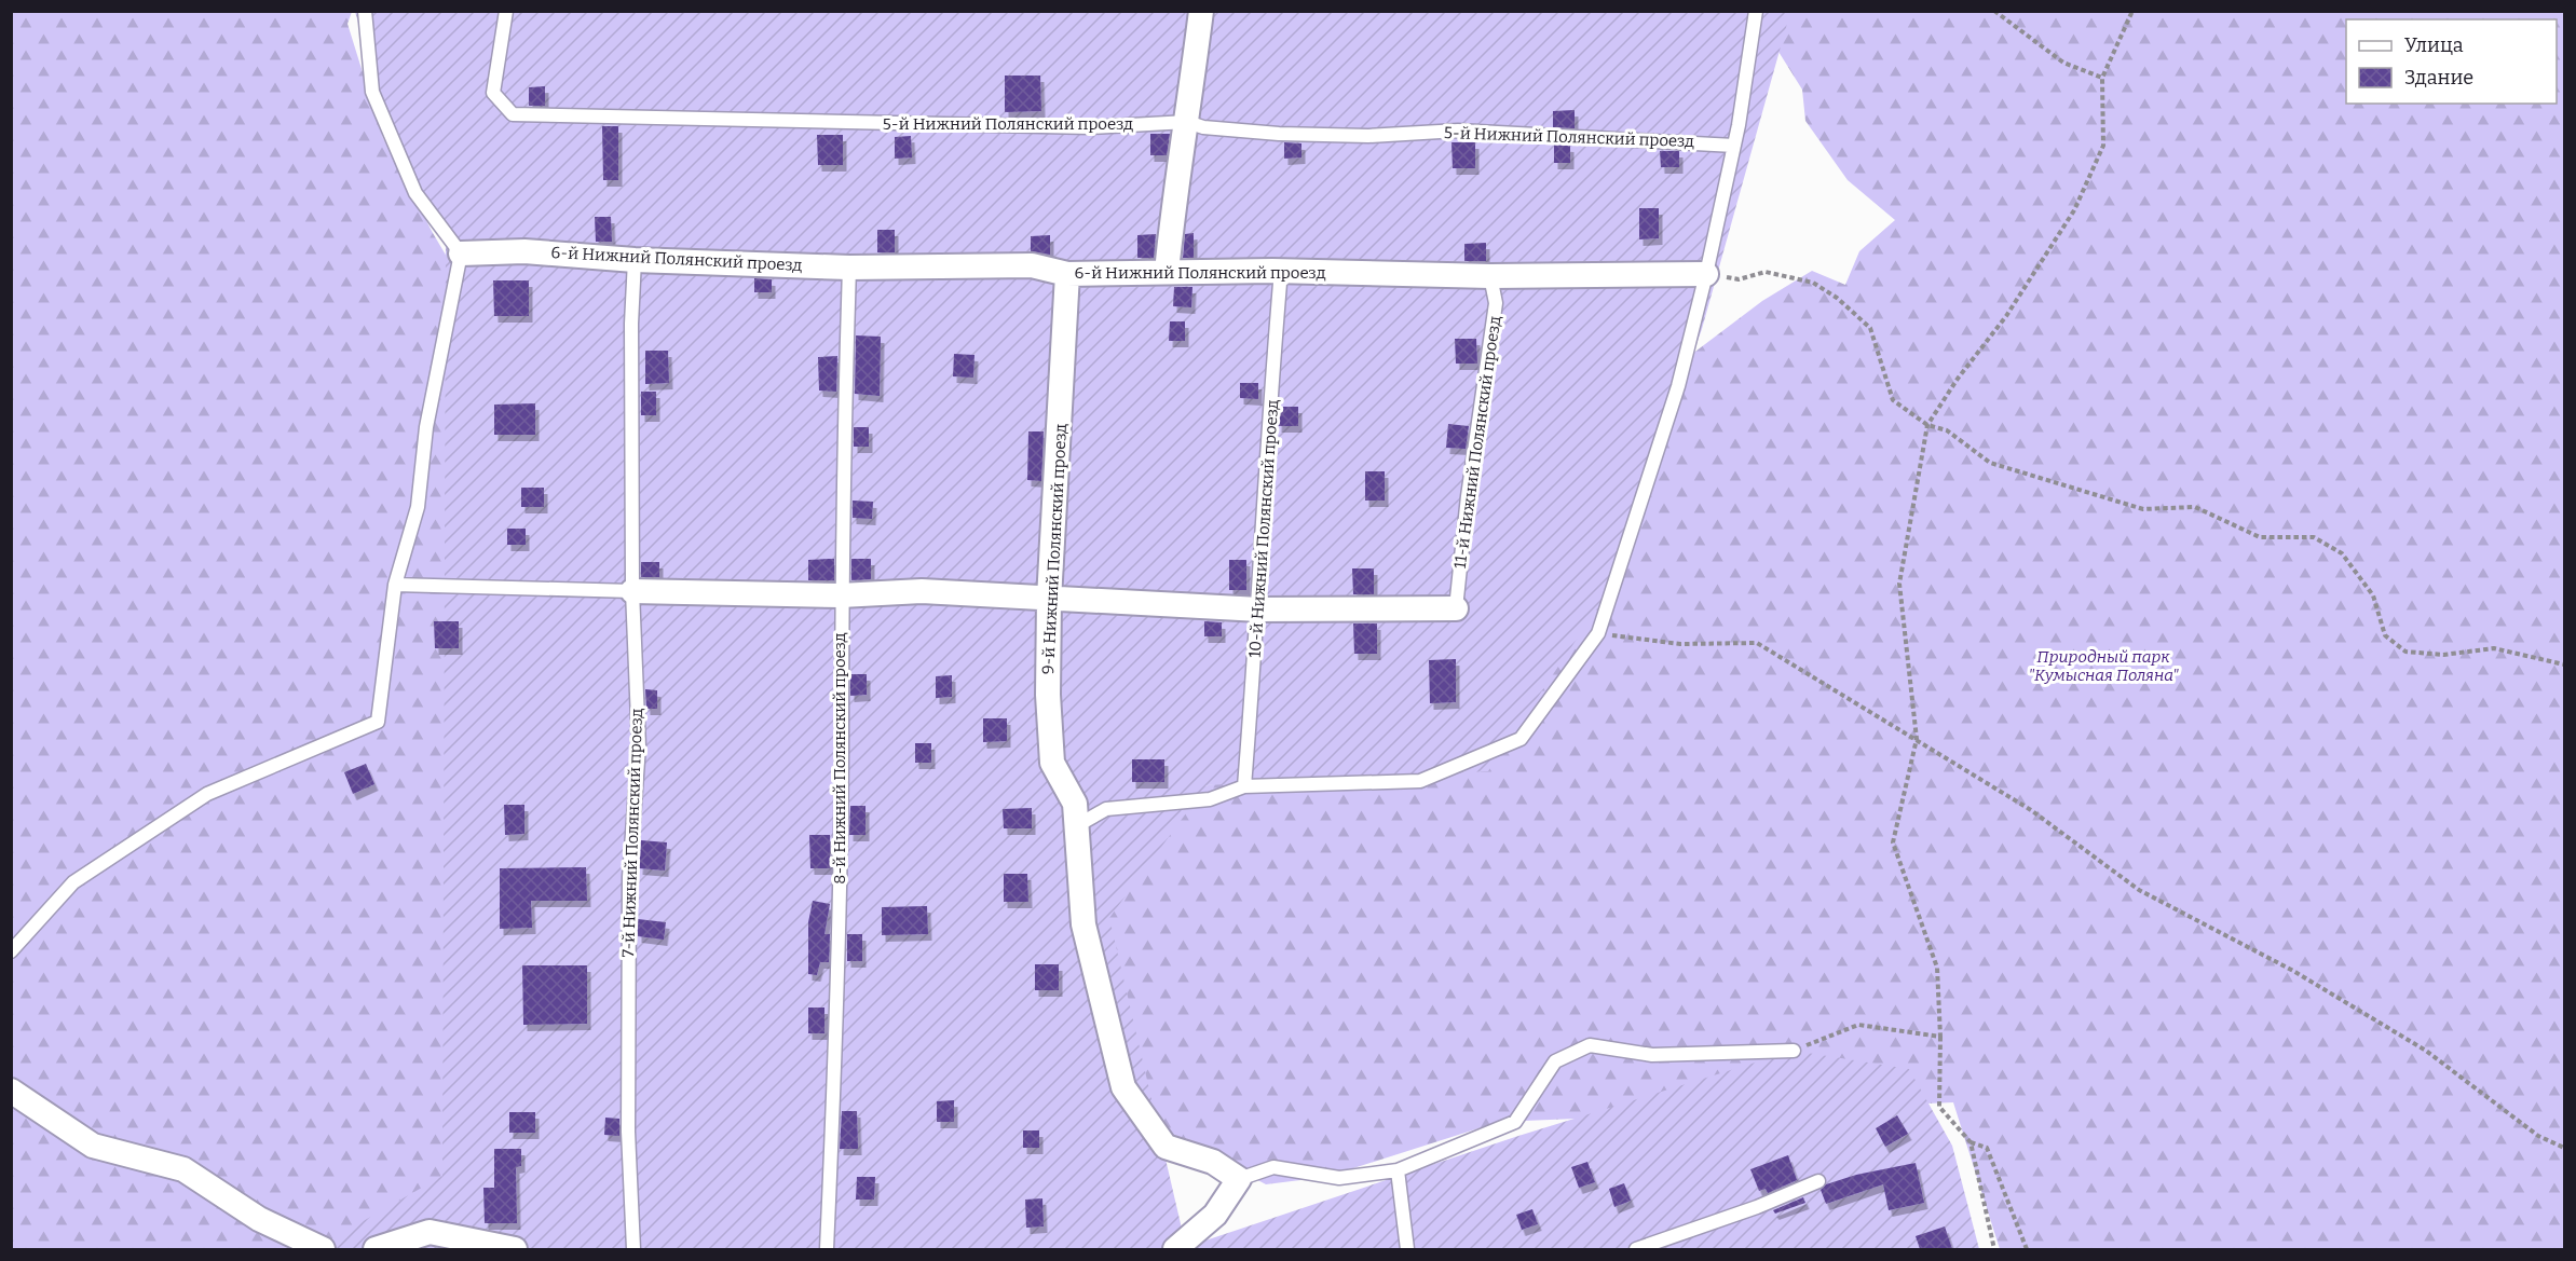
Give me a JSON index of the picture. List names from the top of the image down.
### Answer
{
  "streets": {
    "street": ["6-й Нижний Полянский проезд", "9-й Нижний Полянский проезд"],
    "lane": [
      "5-й Нижний Полянский проезд",
      "11-й Нижний Полянский проезд",
      "10-й Нижний Полянский проезд",
      "8-й Нижний Полянский проезд",
      "7-й Нижний Полянский проезд"
    ]
  },
  "crossings": [
    ["6-й Нижний Полянский проезд", "11-й Нижний Полянский проезд"],
    ["6-й Нижний Полянский проезд", "10-й Нижний Полянский проезд"],
    ["6-й Нижний Полянский проезд", "9-й Нижний Полянский проезд"],
    ["6-й Нижний Полянский проезд", "8-й Нижний Полянский проезд"],
    ["6-й Нижний Полянский проезд", "7-й Нижний Полянский проезд"]
  ],
  "parks": ["Природный парк \"Кумысная Поляна\""],
  "legend": ["Улица", "Здание"]
}
